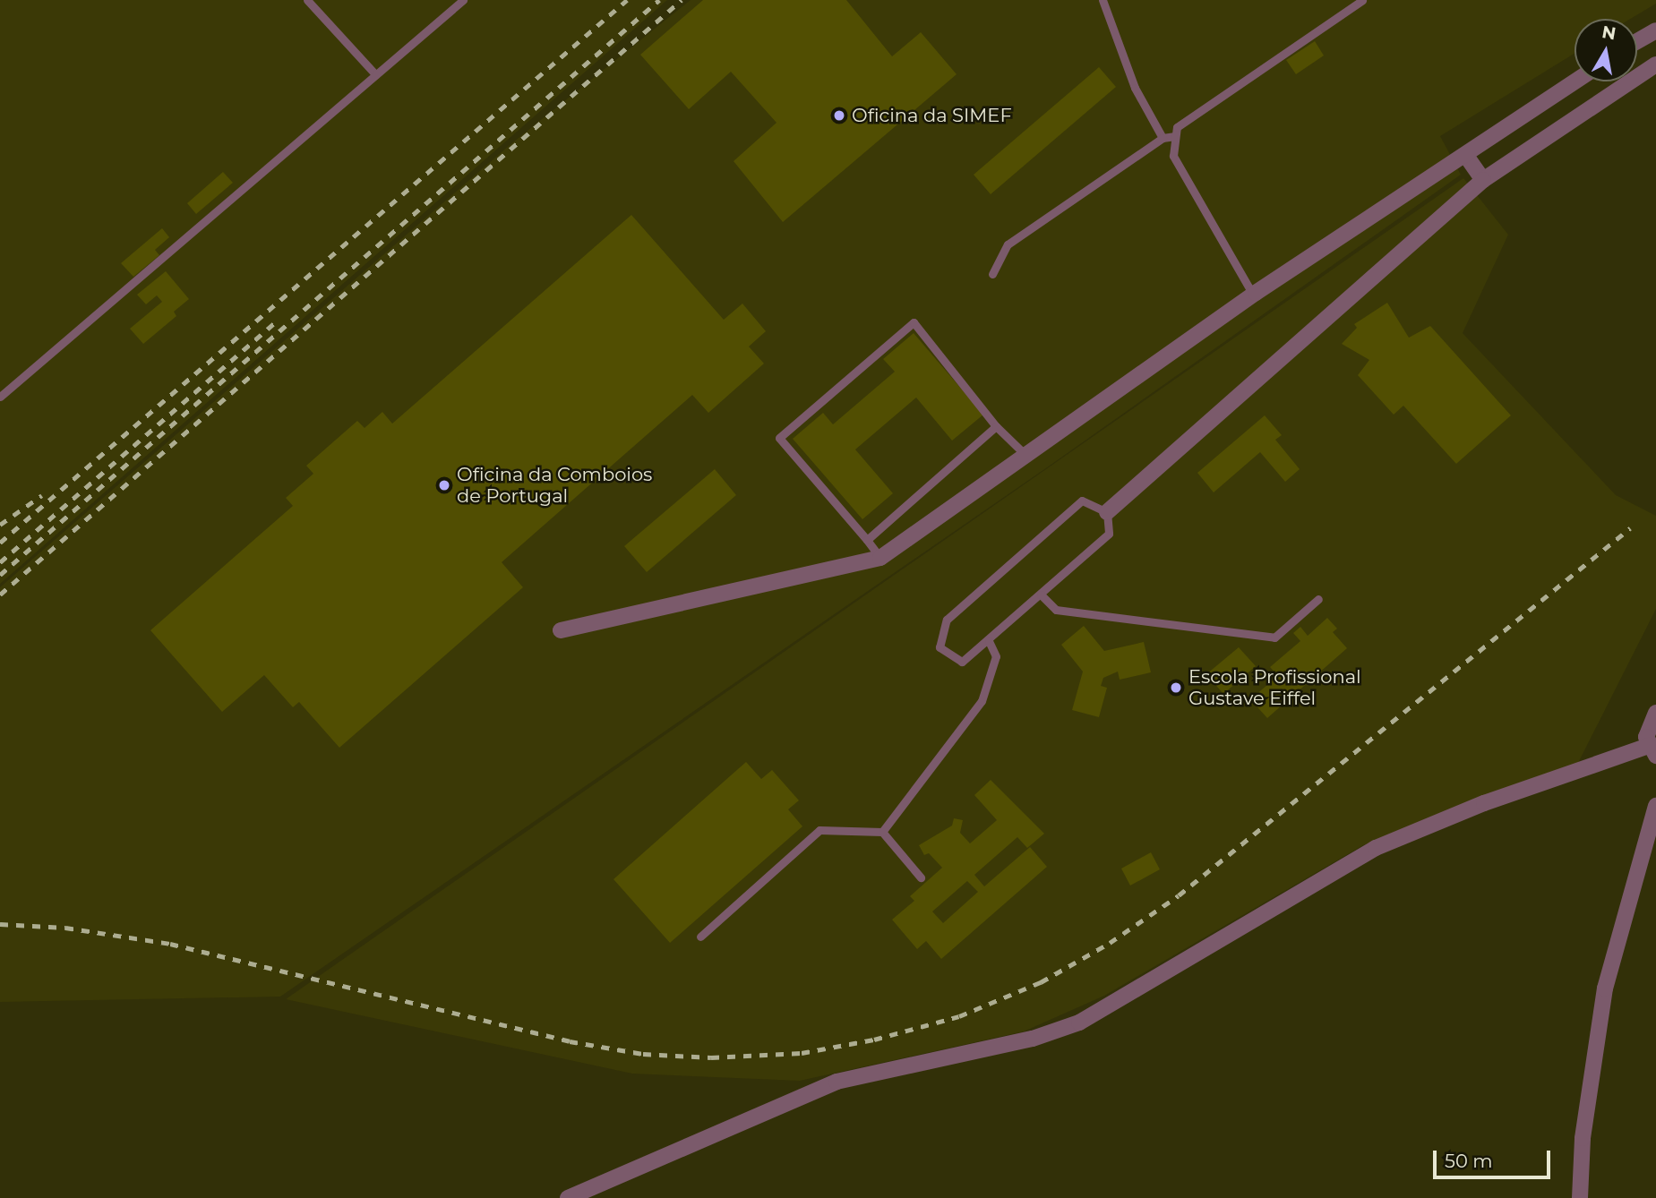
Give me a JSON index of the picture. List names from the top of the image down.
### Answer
{
  "places": ["Oficina da SIMEF", "Oficina da Comboios de Portugal", "Escola Profissional Gustave Eiffel"],
  "scale_bar": "50 m",
  "north": "top"
}
